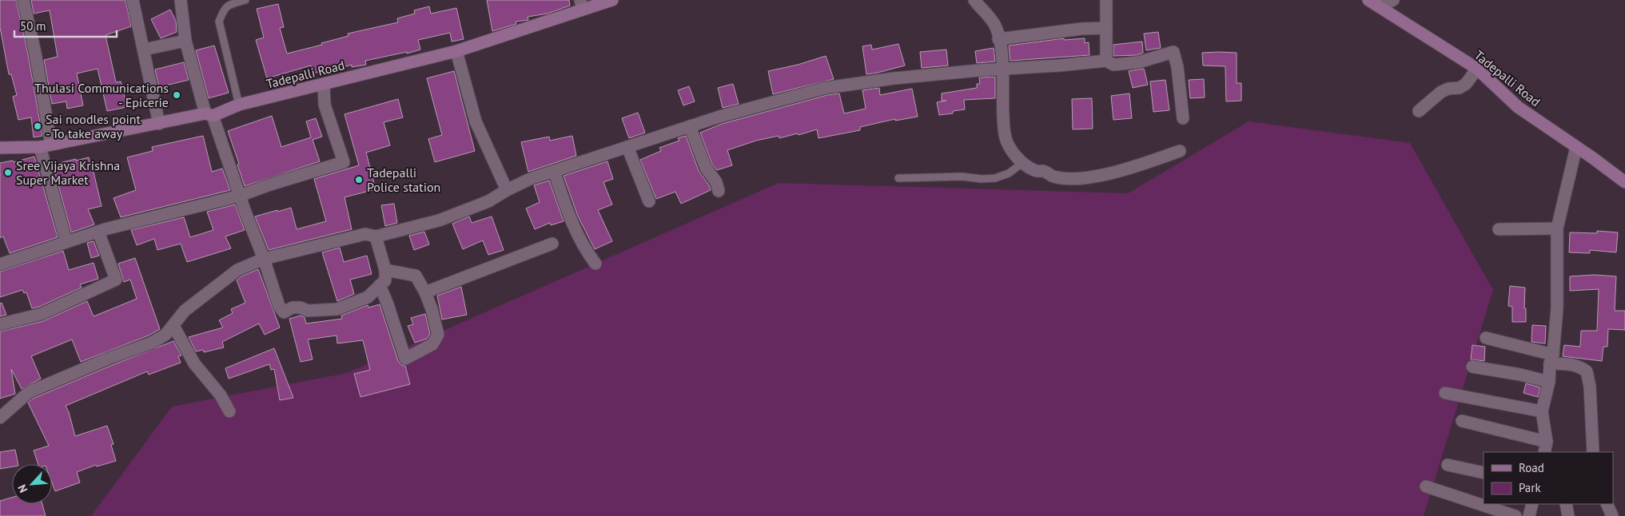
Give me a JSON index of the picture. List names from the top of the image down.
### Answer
{
  "streets": {
    "street": ["Tadepalli Road"]
  },
  "places": [
    "Thulasi Communications - Epicerie",
    "Sai noodles point - To take away",
    "Sree Vijaya Krishna Super Market",
    "Tadepalli Police station"
  ],
  "legend": ["Road", "Park"],
  "scale_bar": "50 m",
  "north": "bottom left"
}
